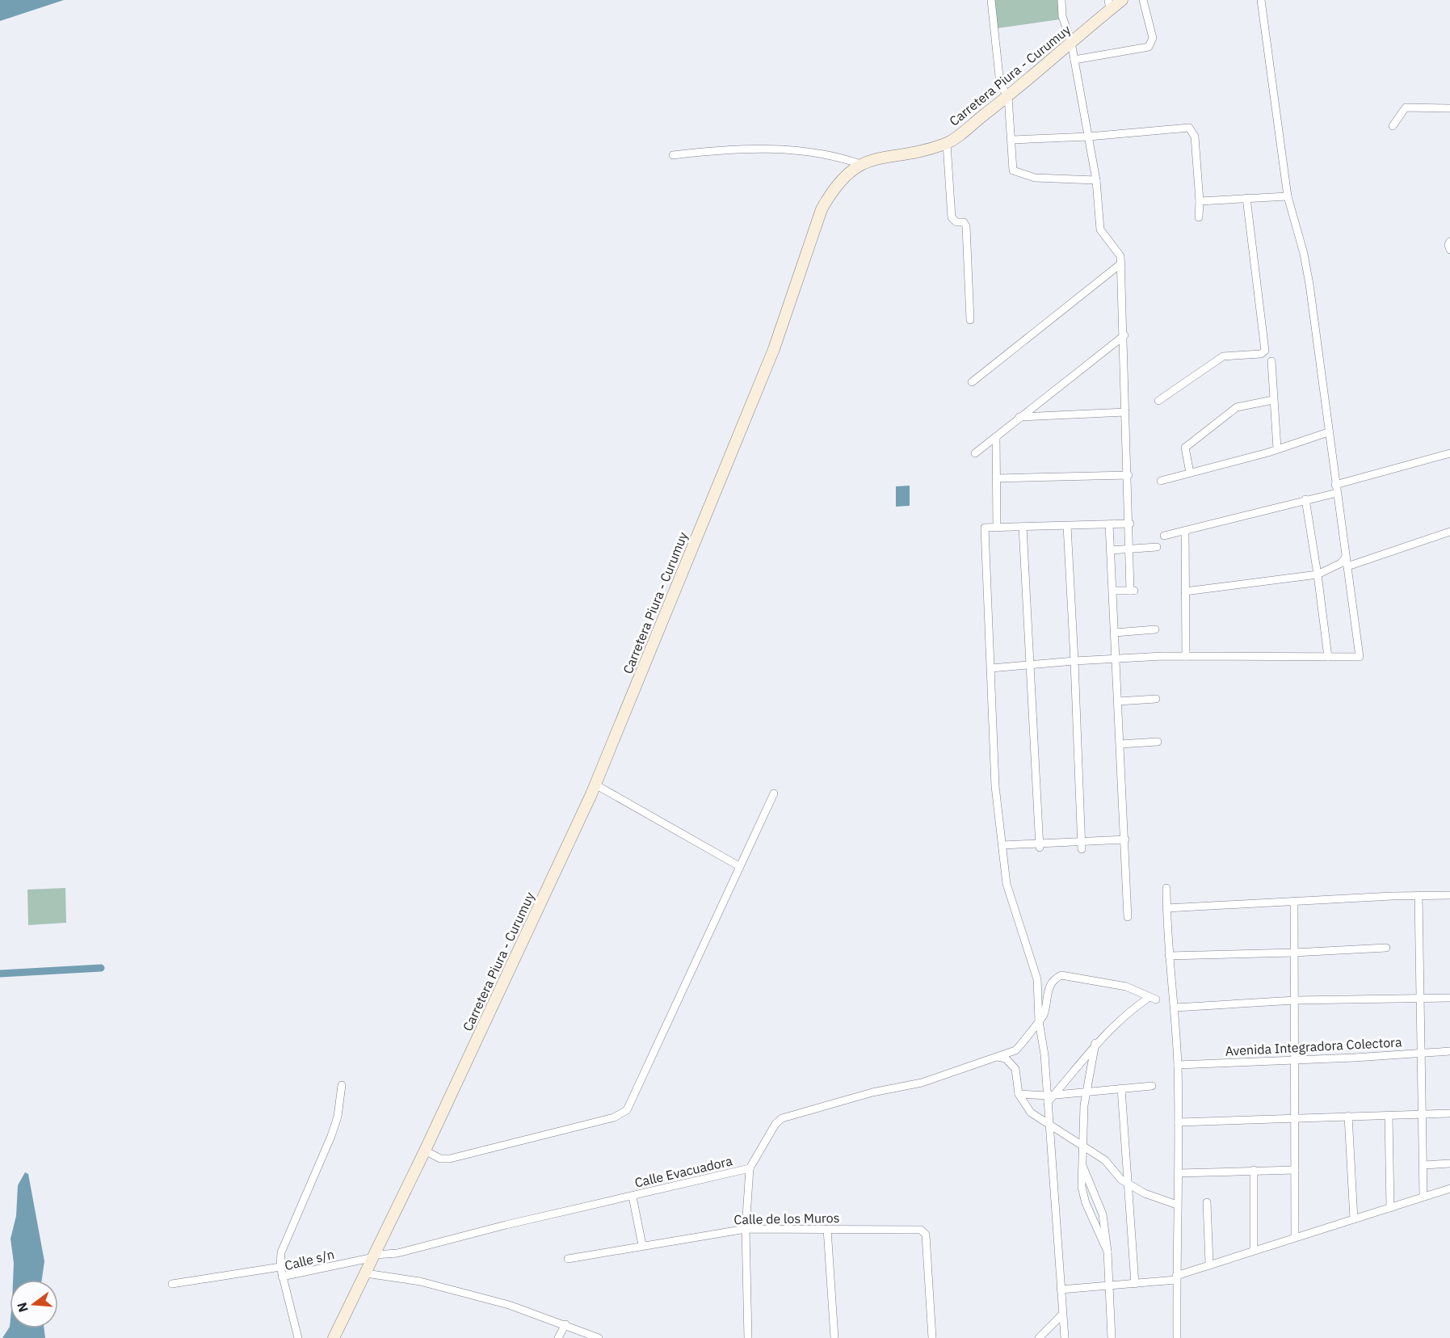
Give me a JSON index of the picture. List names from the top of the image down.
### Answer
{
  "streets": {
    "main road": ["Carretera Piura - Curumuy"],
    "street": [
      "Avenida Integradora Colectora",
      "Calle Evacuadora",
      "Calle de los Muros",
      "Calle s/n"
    ]
  },
  "crossings": [
    ["Carretera Piura - Curumuy", "Calle Evacuadora"],
    ["Carretera Piura - Curumuy", "Calle s/n"],
    ["Calle Evacuadora", "Calle s/n"]
  ],
  "north": "left"
}
